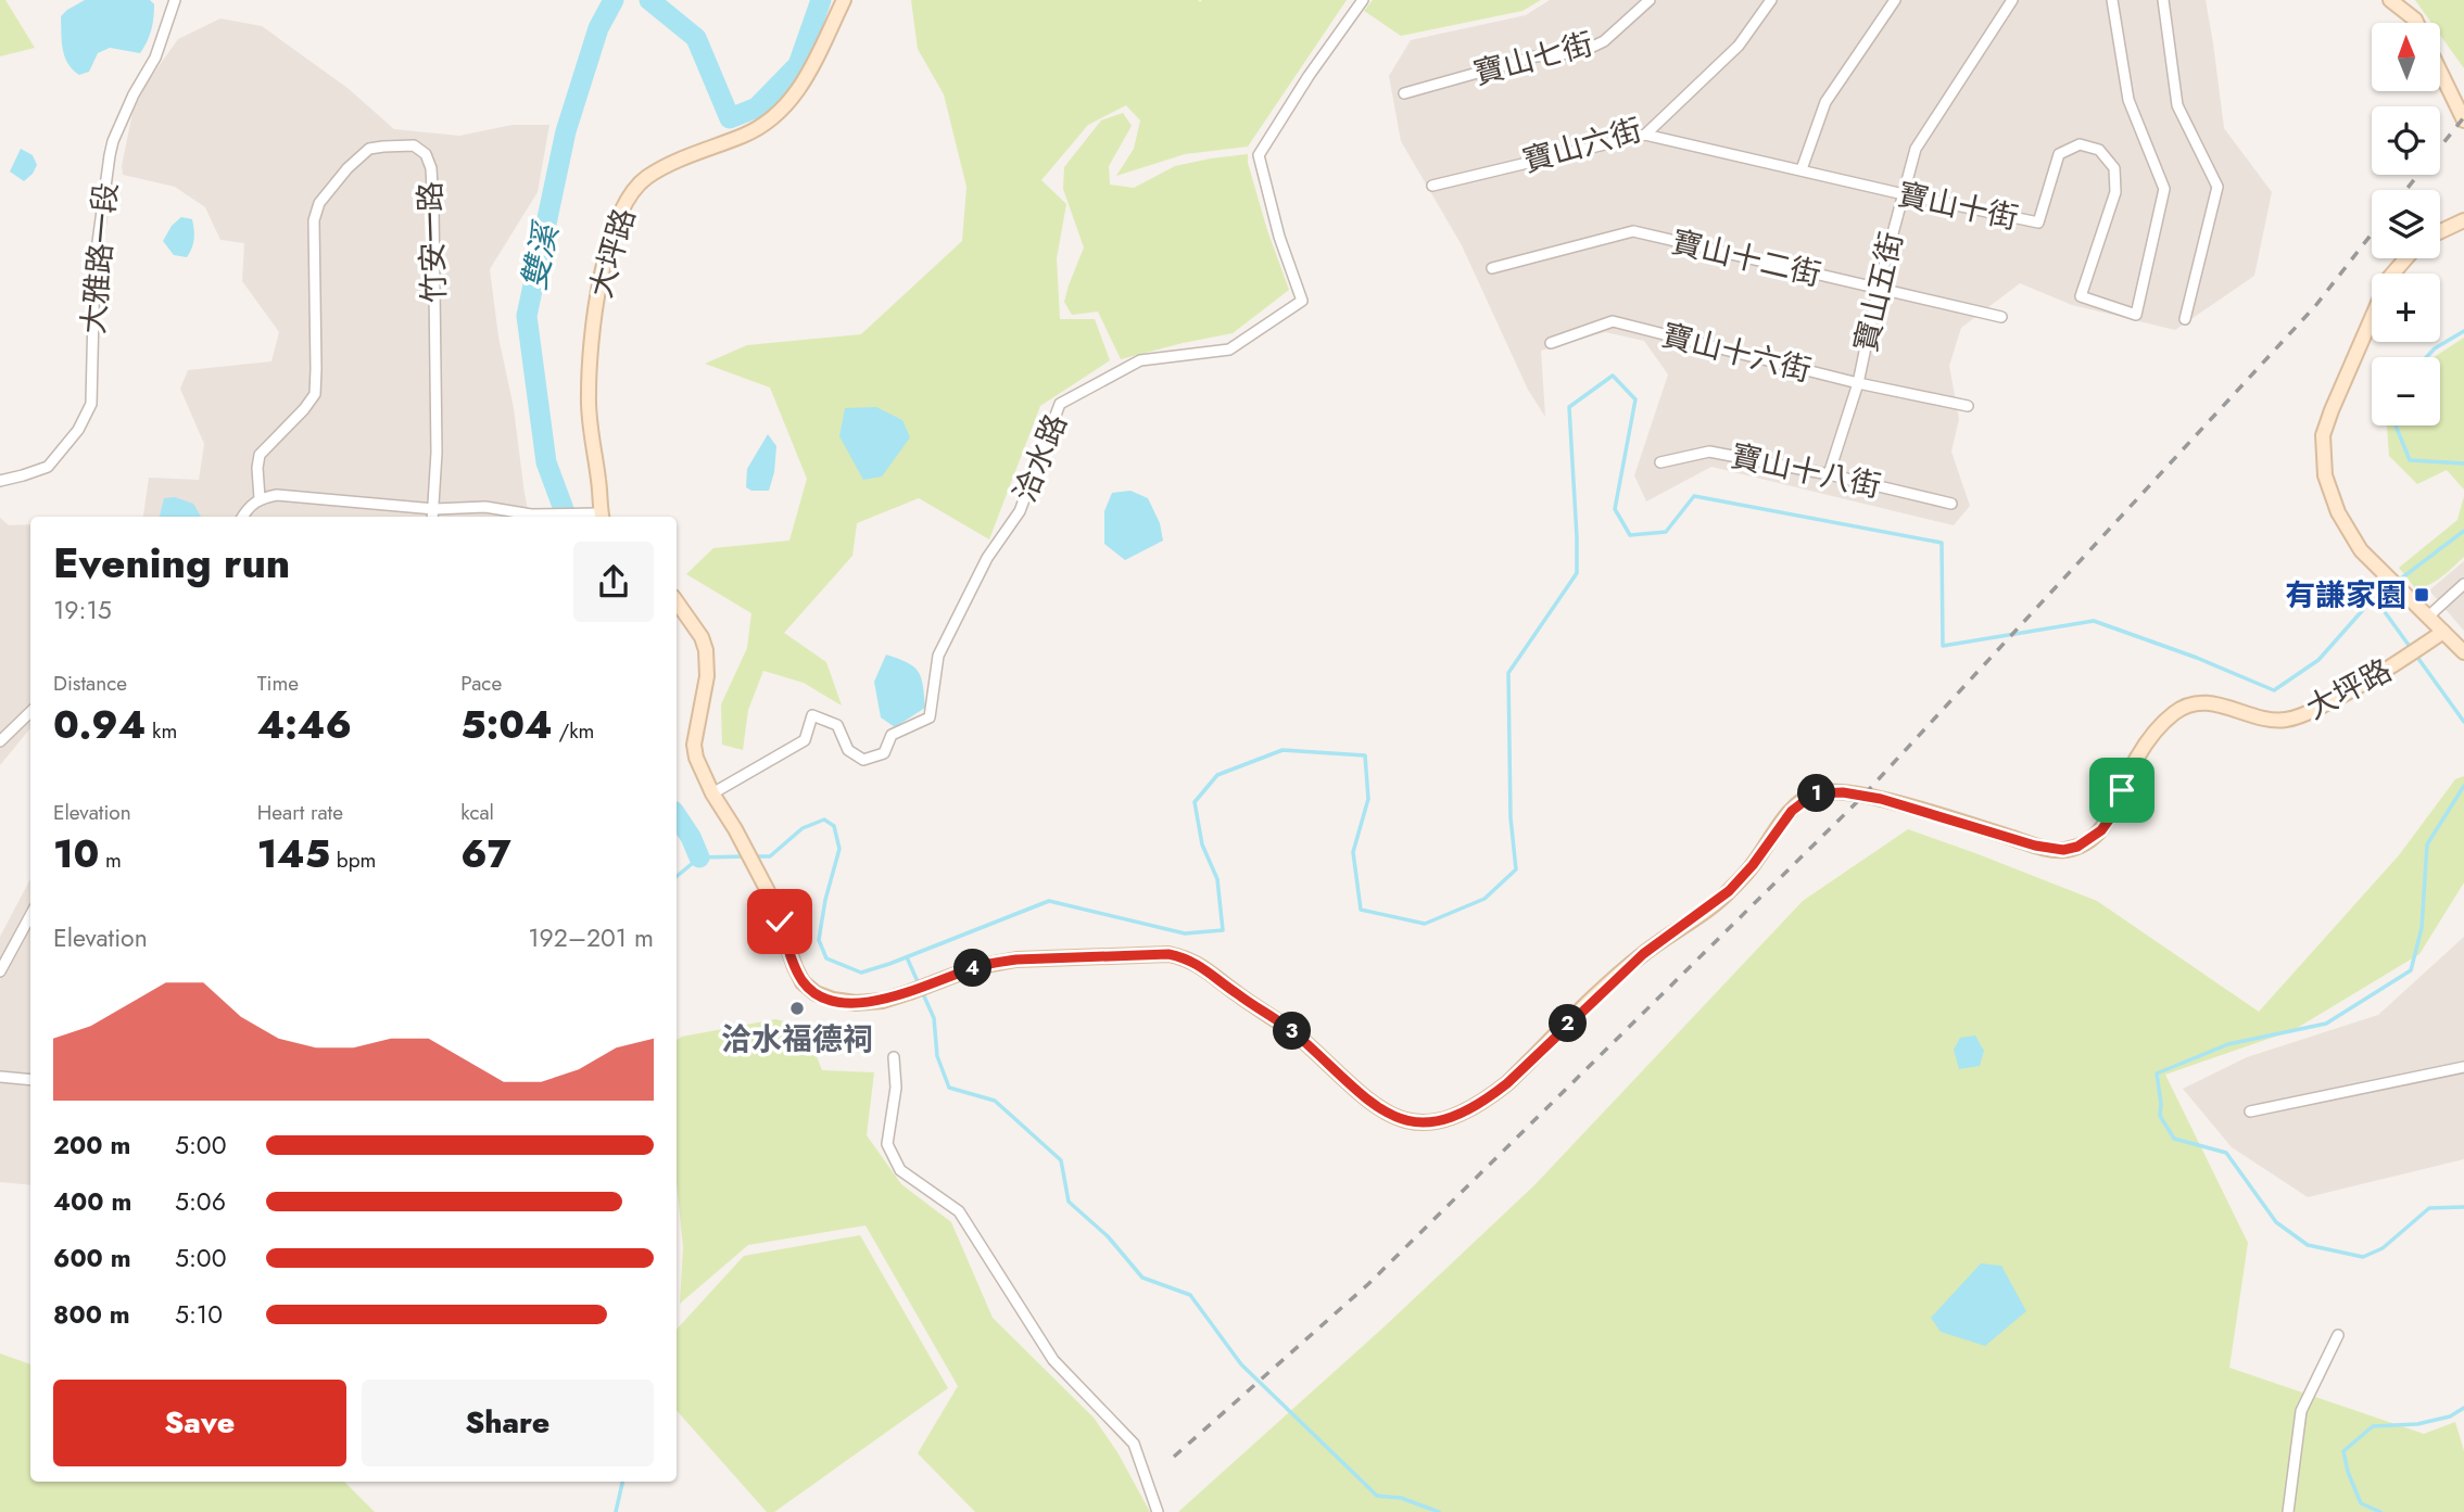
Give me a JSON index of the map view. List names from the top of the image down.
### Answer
{
  "streets": {
    "street": [
      "寶山七街",
      "寶山六街",
      "寶山十街",
      "竹安一路",
      "大坪路",
      "大雅路一段",
      "寶山十二街",
      "寶山五街",
      "寶山十六街",
      "洽水路",
      "寶山十八街"
    ]
  },
  "crossings": [
    ["寶山六街", "寶山十街"],
    ["寶山十街", "寶山五街"],
    ["大坪路", "洽水路"],
    ["寶山十二街", "寶山五街"],
    ["寶山五街", "寶山十六街"],
    ["寶山五街", "寶山十八街"]
  ],
  "water": ["雙溪"],
  "places": {
    "transit": ["有謙家園"],
    "other": ["洽水福德祠"]
  },
  "north": "top",
  "page": {
    "map_buttons": ["+", "−"],
    "heading": ["Evening run", "19:15"],
    "stats": [
      ["Distance", "0.94 km"],
      ["Time", "4:46"],
      ["Pace", "5:04 /km"],
      ["Elevation", "10 m"],
      ["Heart rate", "145 bpm"],
      ["kcal", "67"]
    ],
    "pins": [
      "1",
      "4",
      "2",
      "3"
    ],
    "chart": ["Elevation", "192–201 m"],
    "list": [
      {
        "name": "200 m",
        "note": "5:00"
      },
      {
        "name": "400 m",
        "note": "5:06"
      },
      {
        "name": "600 m",
        "note": "5:00"
      },
      {
        "name": "800 m",
        "note": "5:10"
      }
    ],
    "buttons": ["Save", "Share"]
  }
}
